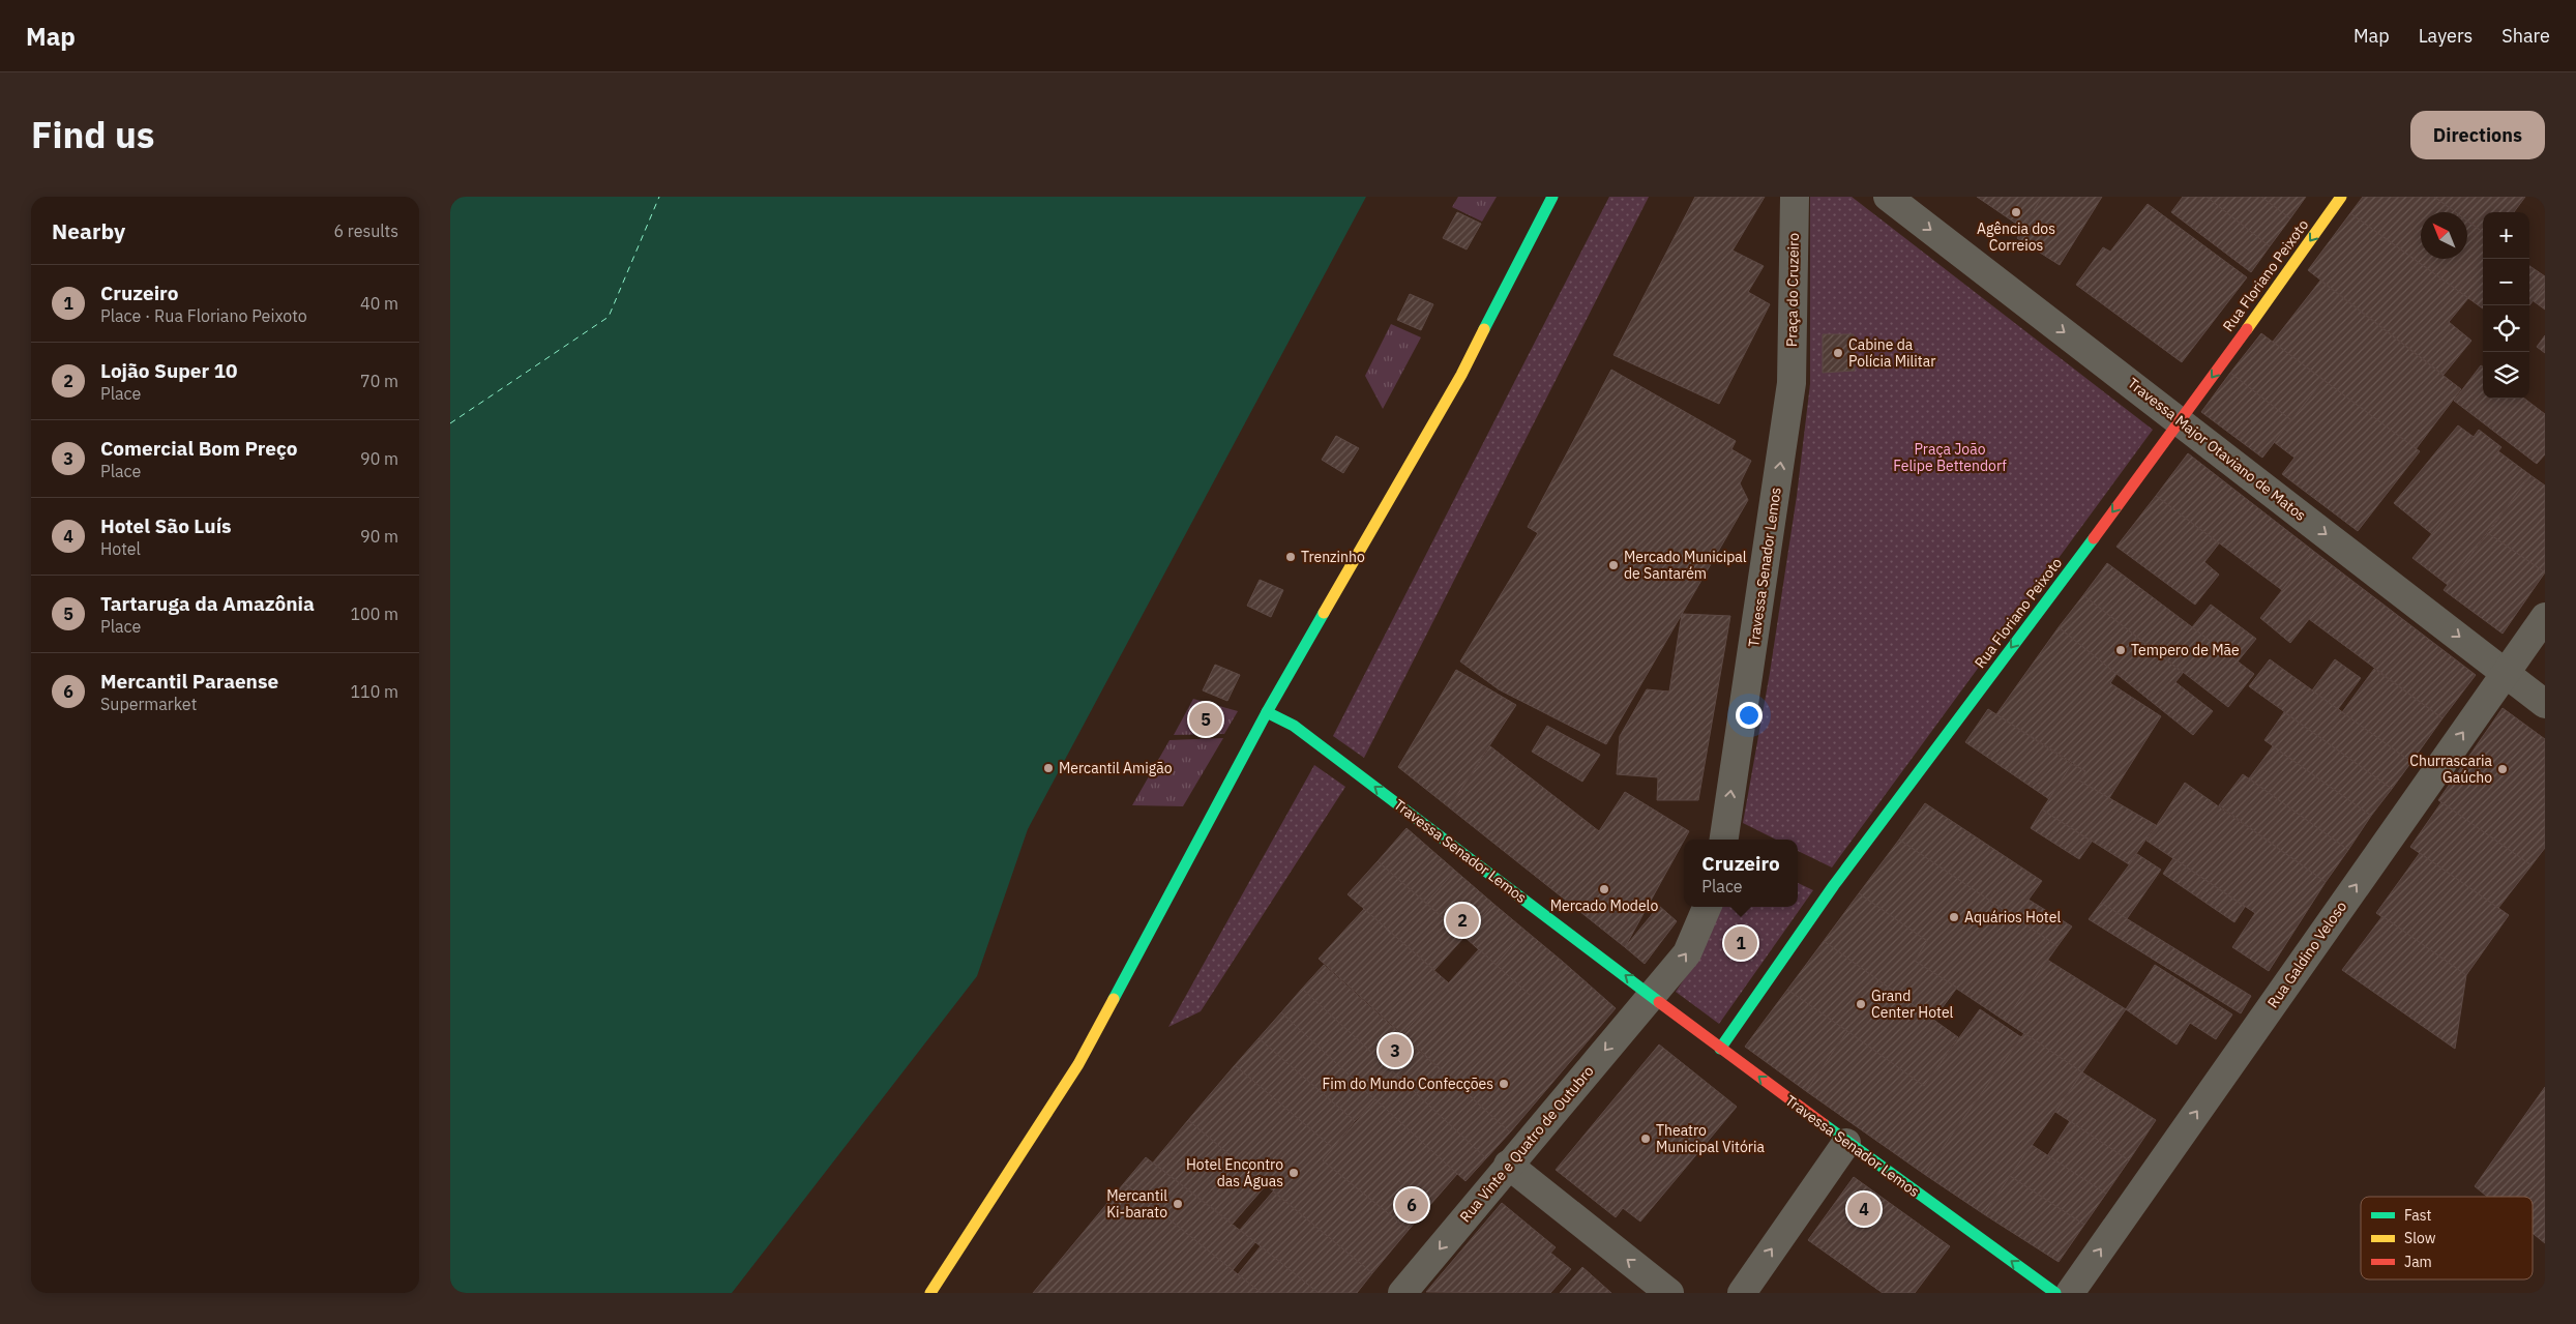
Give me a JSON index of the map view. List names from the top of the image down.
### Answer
{
  "streets": {
    "street": [
      "Rua Floriano Peixoto",
      "Praça do Cruzeiro",
      "Travessa Major Otaviano de Matos",
      "Travessa Senador Lemos",
      "Rua Galdino Veloso",
      "Rua Vinte e Quatro de Outubro"
    ]
  },
  "crossings": [
    ["Rua Floriano Peixoto", "Travessa Major Otaviano de Matos"],
    ["Rua Floriano Peixoto", "Travessa Senador Lemos"],
    ["Praça do Cruzeiro", "Travessa Senador Lemos"],
    ["Travessa Major Otaviano de Matos", "Rua Galdino Veloso"],
    ["Travessa Senador Lemos", "Rua Vinte e Quatro de Outubro"]
  ],
  "one_way": [
    "Rua Floriano Peixoto",
    "Travessa Major Otaviano de Matos",
    "Travessa Senador Lemos",
    "Rua Galdino Veloso",
    "Rua Vinte e Quatro de Outubro"
  ],
  "parks": ["Praça João Felipe Bettendorf"],
  "places": [
    "Agência dos Correios",
    "Cabine da Polícia Militar",
    "Trenzinho",
    "Mercado Municipal de Santarém",
    "Tempero de Mãe",
    "Mercantil Amigão",
    "Churrascaria Gaúcho",
    "Mercado Modelo",
    "Aquários Hotel",
    "Grand Center Hotel",
    "Fim do Mundo Confecções",
    "Theatro Municipal Vitória",
    "Hotel Encontro das Águas",
    "Mercantil Ki-barato"
  ],
  "legend": ["Fast", "Slow", "Jam"],
  "north": "top left",
  "page": {
    "header": "Map",
    "nav": ["Map", "Layers", "Share"],
    "title": "Find us",
    "buttons": "Directions",
    "heading": ["Nearby", "6 results"],
    "map_buttons": ["+", "−"],
    "list": [
      {
        "mark": "1",
        "name": "Cruzeiro",
        "note": "Place · Rua Floriano Peixoto",
        "value": "40 m"
      },
      {
        "mark": "2",
        "name": "Lojão Super 10",
        "note": "Place",
        "value": "70 m"
      },
      {
        "mark": "3",
        "name": "Comercial Bom Preço",
        "note": "Place",
        "value": "90 m"
      },
      {
        "mark": "4",
        "name": "Hotel São Luís",
        "note": "Hotel",
        "value": "90 m"
      },
      {
        "mark": "5",
        "name": "Tartaruga da Amazônia",
        "note": "Place",
        "value": "100 m"
      },
      {
        "mark": "6",
        "name": "Mercantil Paraense",
        "note": "Supermarket",
        "value": "110 m"
      }
    ],
    "pins": [
      "5",
      "2",
      "1",
      "3",
      "6",
      "4"
    ],
    "popup": ["Cruzeiro", "Place"]
  }
}
